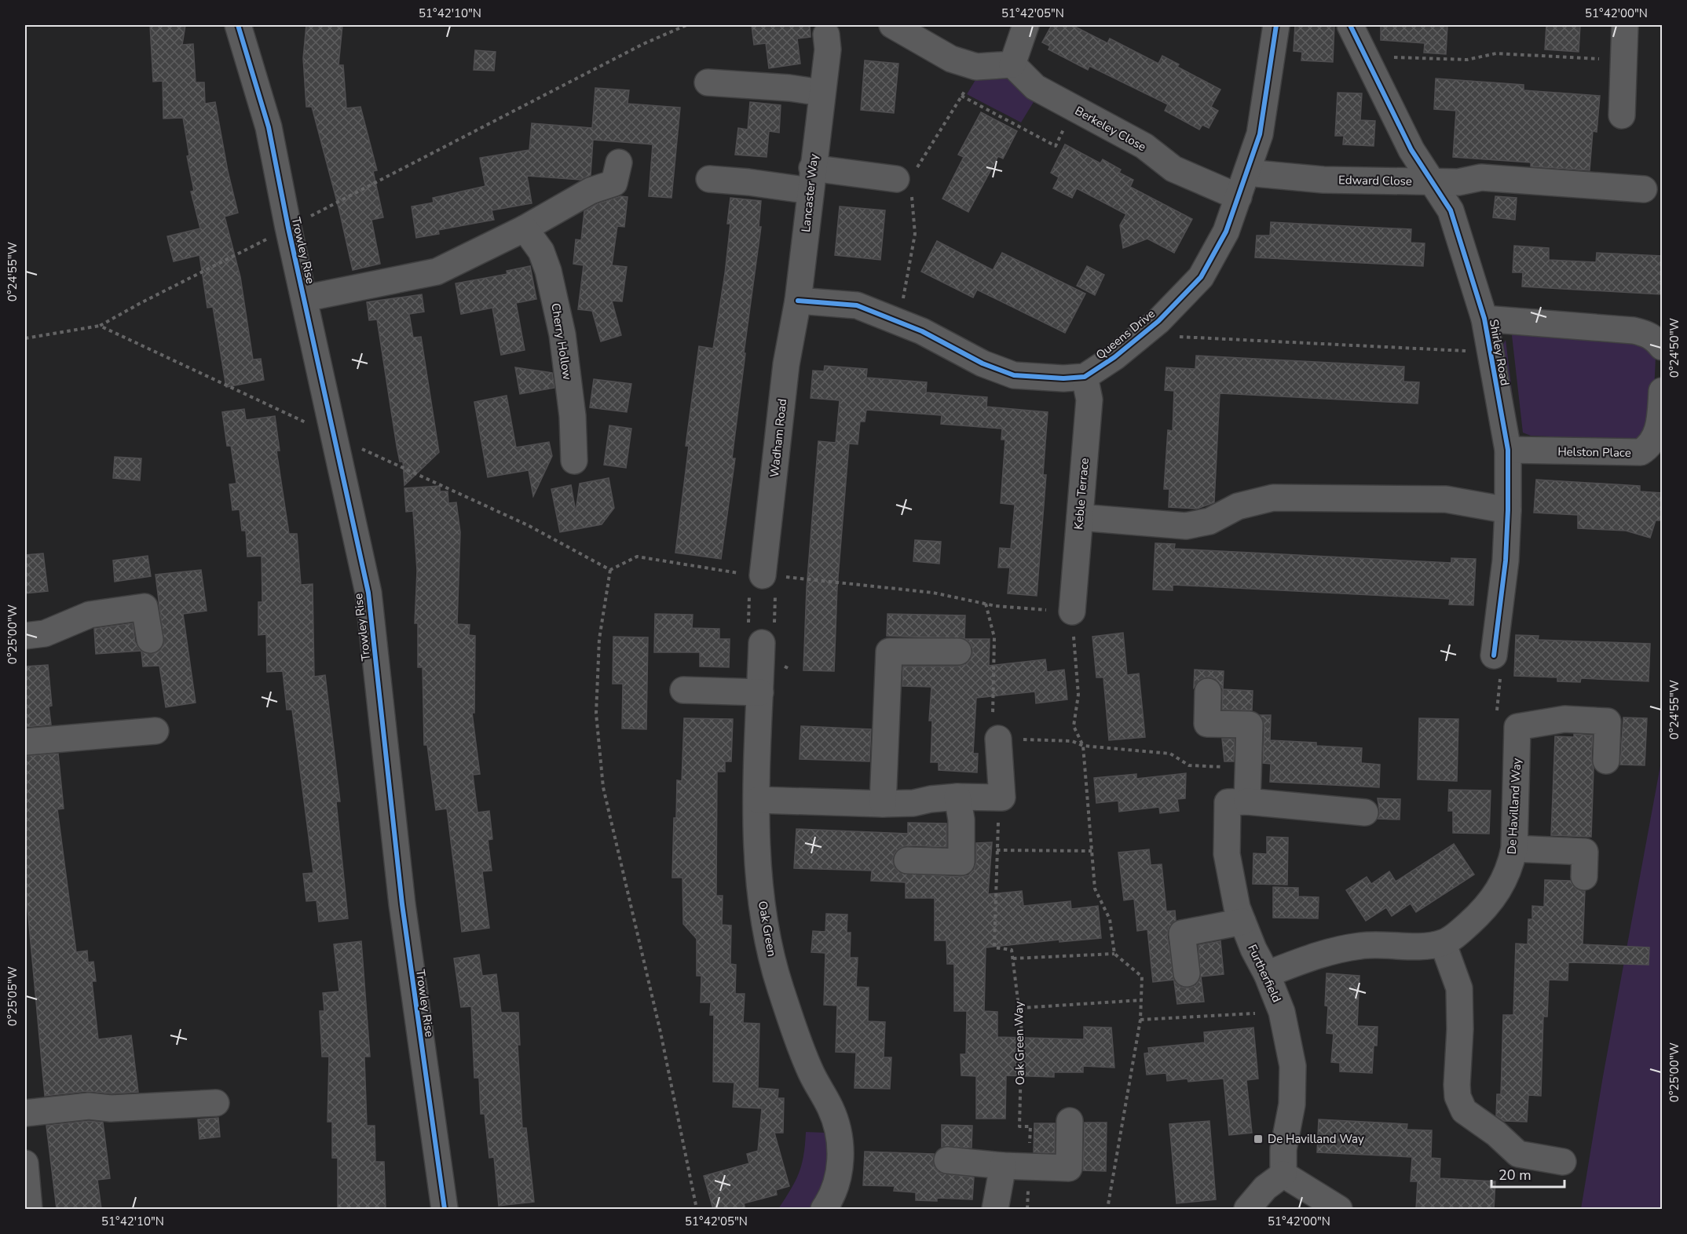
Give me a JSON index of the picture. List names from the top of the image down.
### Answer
{
  "streets": {
    "street": [
      "Berkeley Close",
      "Edward Close",
      "Lancaster Way",
      "Trowley Rise",
      "Queens Drive",
      "Cherry Hollow",
      "Shirley Road",
      "Wadham Road",
      "Helston Place",
      "Keble Terrace",
      "De Havilland Way",
      "Oak Green",
      "Furtherfield"
    ],
    "path": ["Oak Green Way"]
  },
  "crossings": [
    ["Berkeley Close", "Queens Drive"],
    ["Edward Close", "Queens Drive"],
    ["Edward Close", "Shirley Road"],
    ["Lancaster Way", "Queens Drive"],
    ["Lancaster Way", "Wadham Road"],
    ["Queens Drive", "Wadham Road"],
    ["Queens Drive", "Keble Terrace"],
    ["Shirley Road", "Helston Place"],
    ["De Havilland Way", "Furtherfield"]
  ],
  "places": {
    "transit": ["De Havilland Way"]
  },
  "scale_bar": "20 m",
  "coordinates": [
    "51°42'10\"N",
    "51°42'05\"N",
    "51°42'00\"N",
    "0°24'55\"W",
    "0°24'50\"W",
    "0°25'00\"W",
    "0°25'05\"W"
  ]
}
